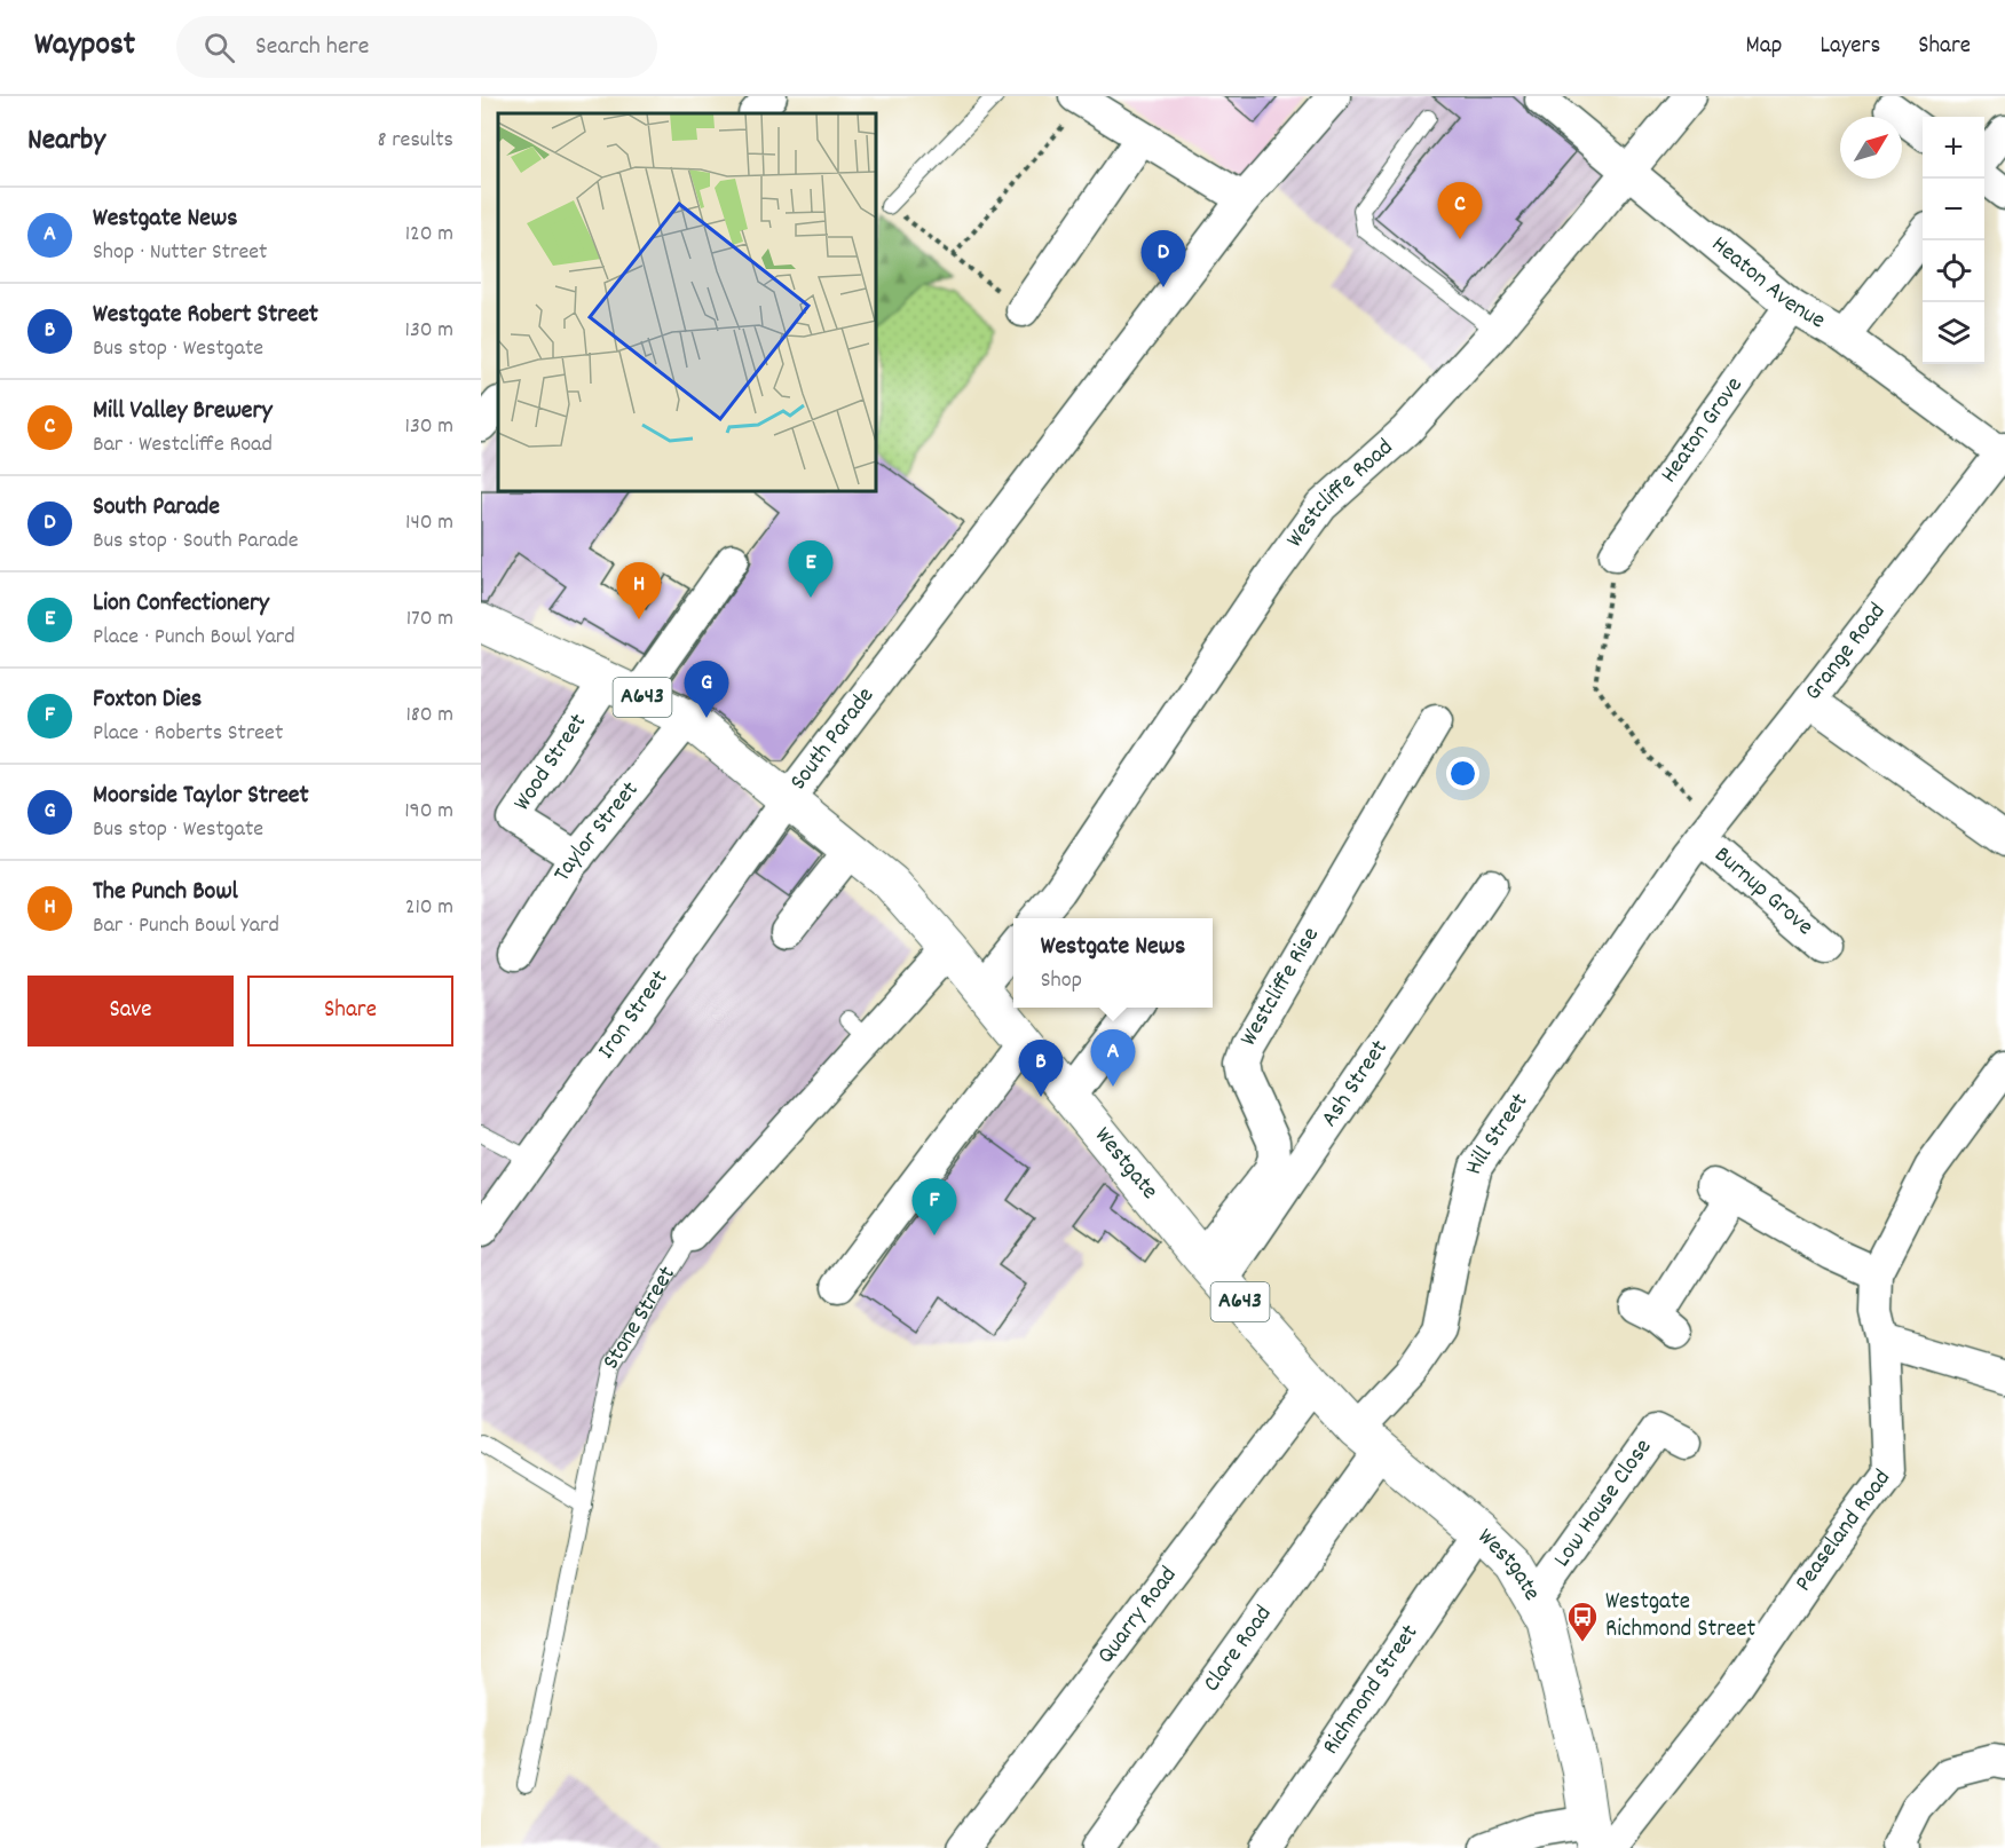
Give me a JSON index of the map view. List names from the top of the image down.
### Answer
{
  "streets": {
    "main road": ["A643", "Westgate"],
    "street": [
      "Heaton Avenue",
      "Heaton Grove",
      "Westcliffe Road",
      "Grange Road",
      "South Parade",
      "Wood Street",
      "Taylor Street",
      "Burnup Grove",
      "Westcliffe Rise",
      "Iron Street",
      "Ash Street",
      "Hill Street",
      "Stone Street",
      "Low House Close",
      "Peaseland Road",
      "Quarry Road",
      "Clare Road",
      "Richmond Street"
    ]
  },
  "crossings": [
    ["Heaton Avenue", "Heaton Grove"],
    ["Heaton Avenue", "Westcliffe Road"],
    ["Heaton Avenue", "Grange Road"],
    ["Grange Road", "Burnup Grove"],
    ["Grange Road", "Hill Street"],
    ["South Parade", "Iron Street"],
    ["South Parade", "Westgate"],
    ["Wood Street", "Taylor Street"],
    ["Wood Street", "Westgate"],
    ["Taylor Street", "Westgate"],
    ["Burnup Grove", "Hill Street"],
    ["Westcliffe Rise", "Ash Street"],
    ["Westcliffe Rise", "Westgate"],
    ["Iron Street", "Westgate"],
    ["Ash Street", "Westgate"],
    ["Hill Street", "Westgate"],
    ["Hill Street", "Clare Road"],
    ["Westgate", "Stone Street"],
    ["Westgate", "Low House Close"],
    ["Westgate", "Peaseland Road"],
    ["Westgate", "Quarry Road"],
    ["Westgate", "Clare Road"],
    ["Westgate", "Richmond Street"]
  ],
  "places": {
    "bus stop": ["Westgate Richmond Street"]
  },
  "north": "top right",
  "page": {
    "header": "Waypost",
    "search": "Search here",
    "nav": ["Map", "Layers", "Share"],
    "heading": ["Nearby", "8 results"],
    "map_buttons": ["+", "−"],
    "pins": [
      "C",
      "D",
      "E",
      "H",
      "G",
      "A",
      "B",
      "F"
    ],
    "list": [
      {
        "mark": "A",
        "name": "Westgate News",
        "note": "Shop · Nutter Street",
        "value": "120 m"
      },
      {
        "mark": "B",
        "name": "Westgate Robert Street",
        "note": "Bus stop · Westgate",
        "value": "130 m"
      },
      {
        "mark": "C",
        "name": "Mill Valley Brewery",
        "note": "Bar · Westcliffe Road",
        "value": "130 m"
      },
      {
        "mark": "D",
        "name": "South Parade",
        "note": "Bus stop · South Parade",
        "value": "140 m"
      },
      {
        "mark": "E",
        "name": "Lion Confectionery",
        "note": "Place · Punch Bowl Yard",
        "value": "170 m"
      },
      {
        "mark": "F",
        "name": "Foxton Dies",
        "note": "Place · Roberts Street",
        "value": "180 m"
      },
      {
        "mark": "G",
        "name": "Moorside Taylor Street",
        "note": "Bus stop · Westgate",
        "value": "190 m"
      },
      {
        "mark": "H",
        "name": "The Punch Bowl",
        "note": "Bar · Punch Bowl Yard",
        "value": "210 m"
      }
    ],
    "popup": ["Westgate News", "Shop"],
    "buttons": ["Save", "Share"]
  }
}
